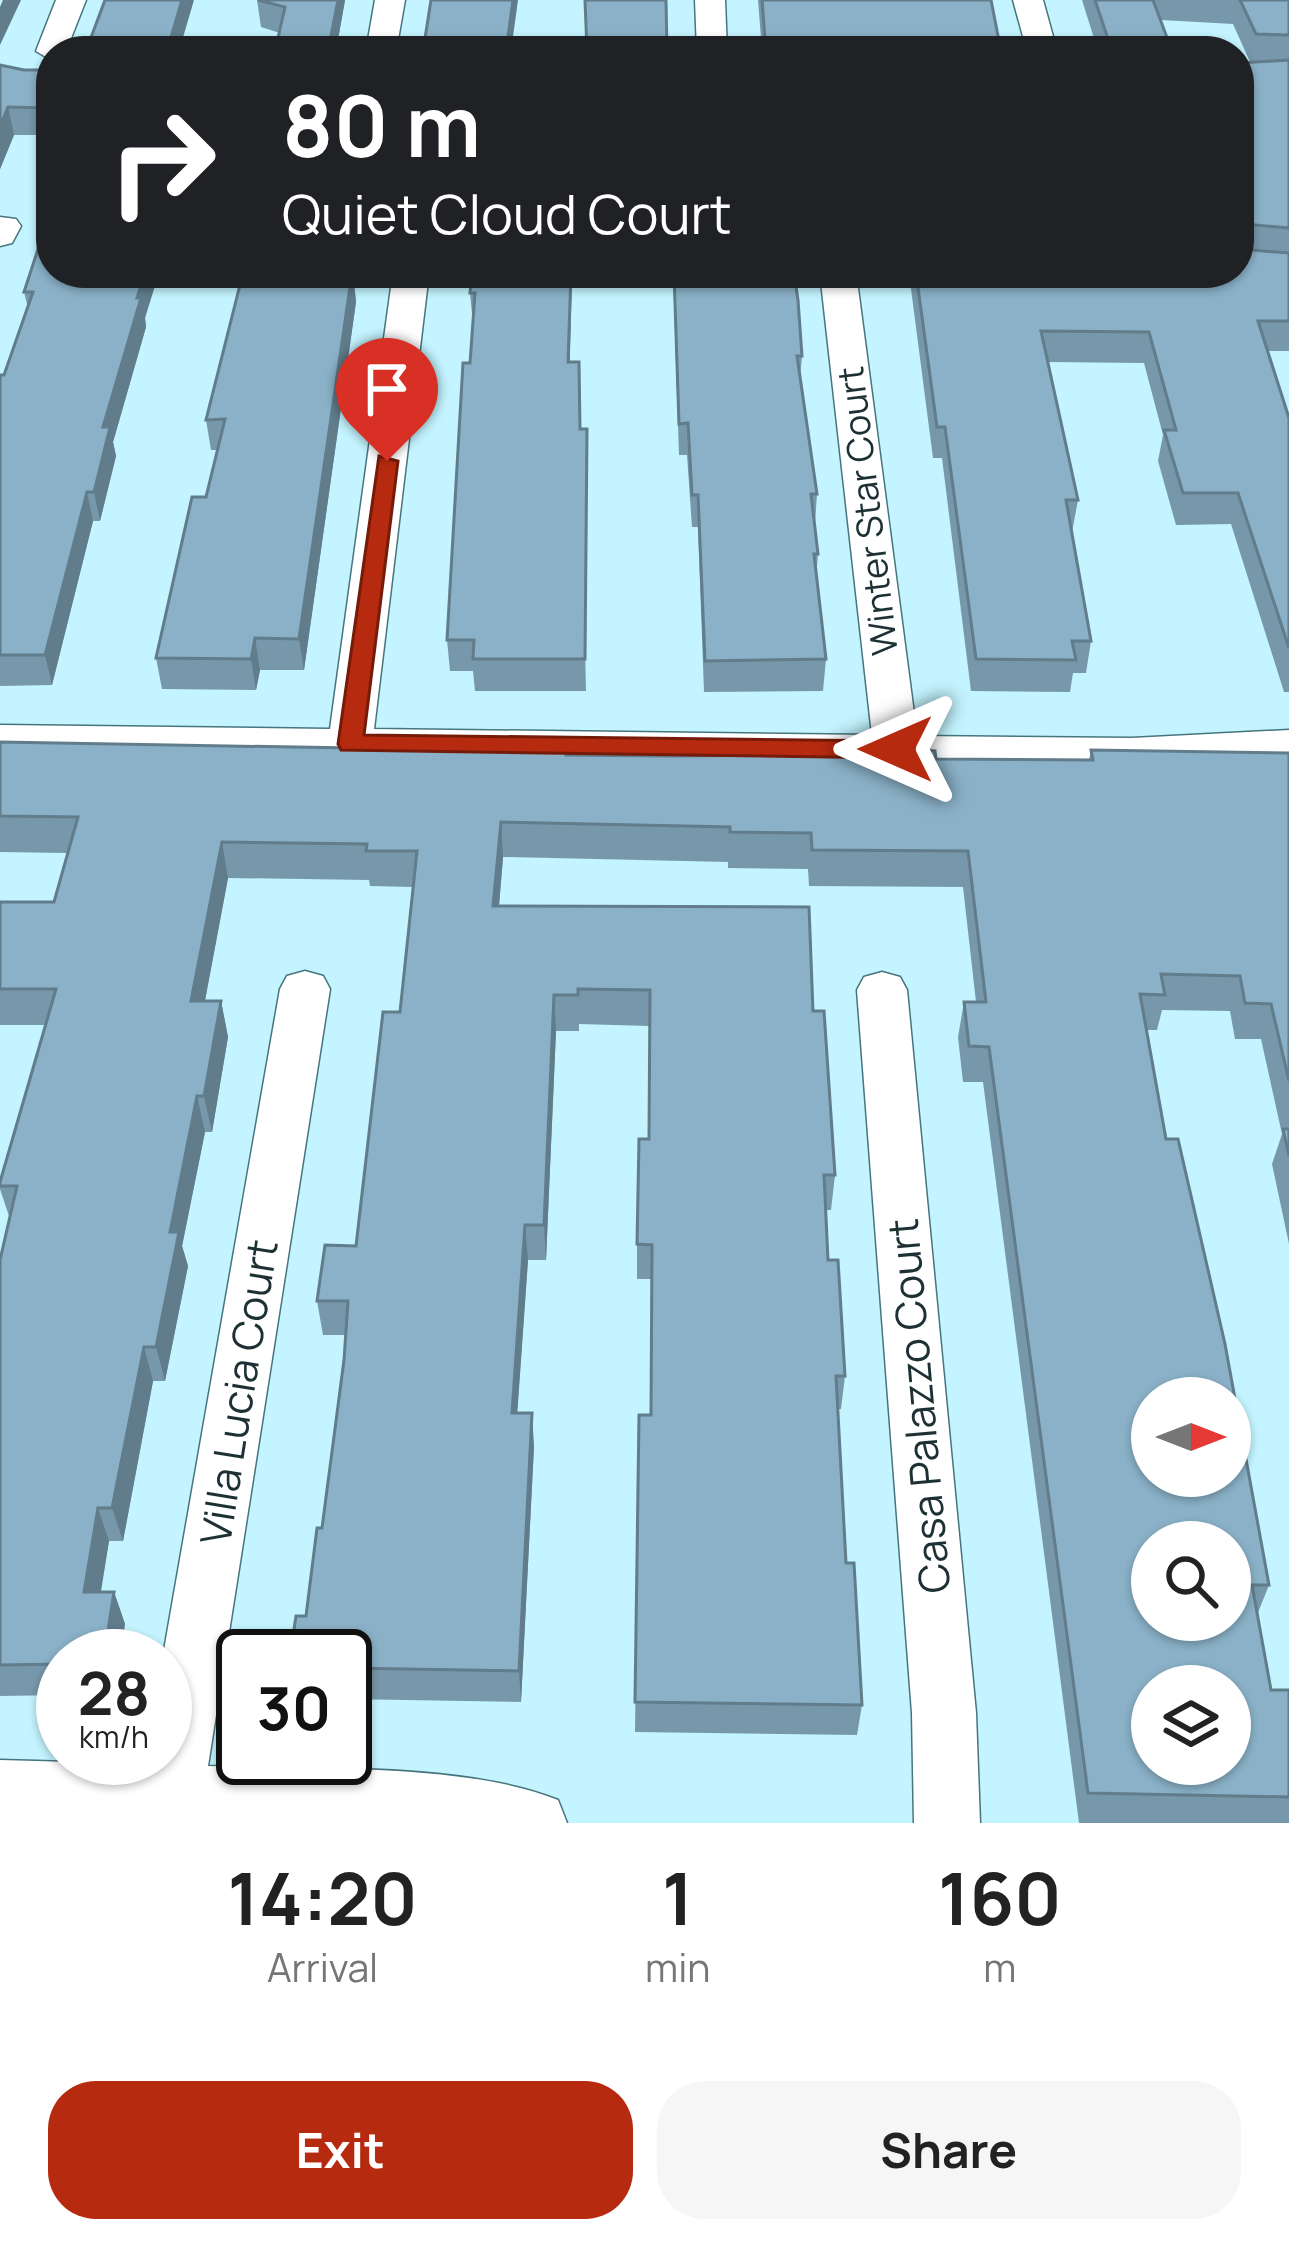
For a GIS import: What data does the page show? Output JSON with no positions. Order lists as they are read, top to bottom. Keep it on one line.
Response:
{"streets":{"street":["Winter Star Court","Villa Lucia Court","Casa Palazzo Court"]},"north":"right","page":{"turn":["80 m","Quiet Cloud Court"],"speed":"28 km/h","limit":"30","eta":["14:20","Arrival","1","min","160","m"],"buttons":["Exit","Share"]}}
